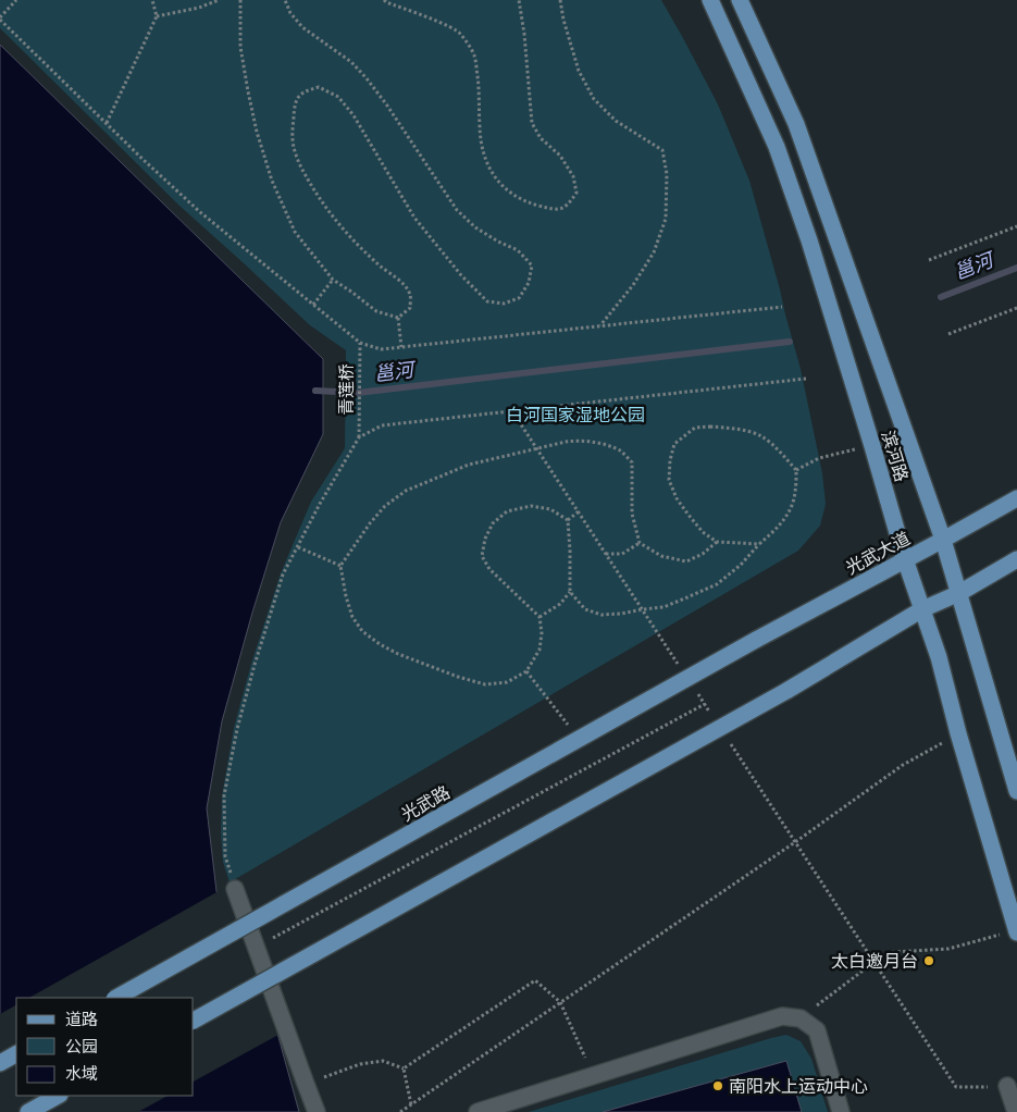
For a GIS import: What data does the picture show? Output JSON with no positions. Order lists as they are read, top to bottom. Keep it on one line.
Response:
{"streets":{"main road":["滨河路","光武大道","光武路"],"path":["青莲桥"]},"crossings":[["滨河路","光武大道"],["光武大道","光武路"]],"water":["邕河"],"parks":["白河国家湿地公园"],"places":["太白邀月台","南阳水上运动中心"],"legend":["道路","公园","水域"]}
